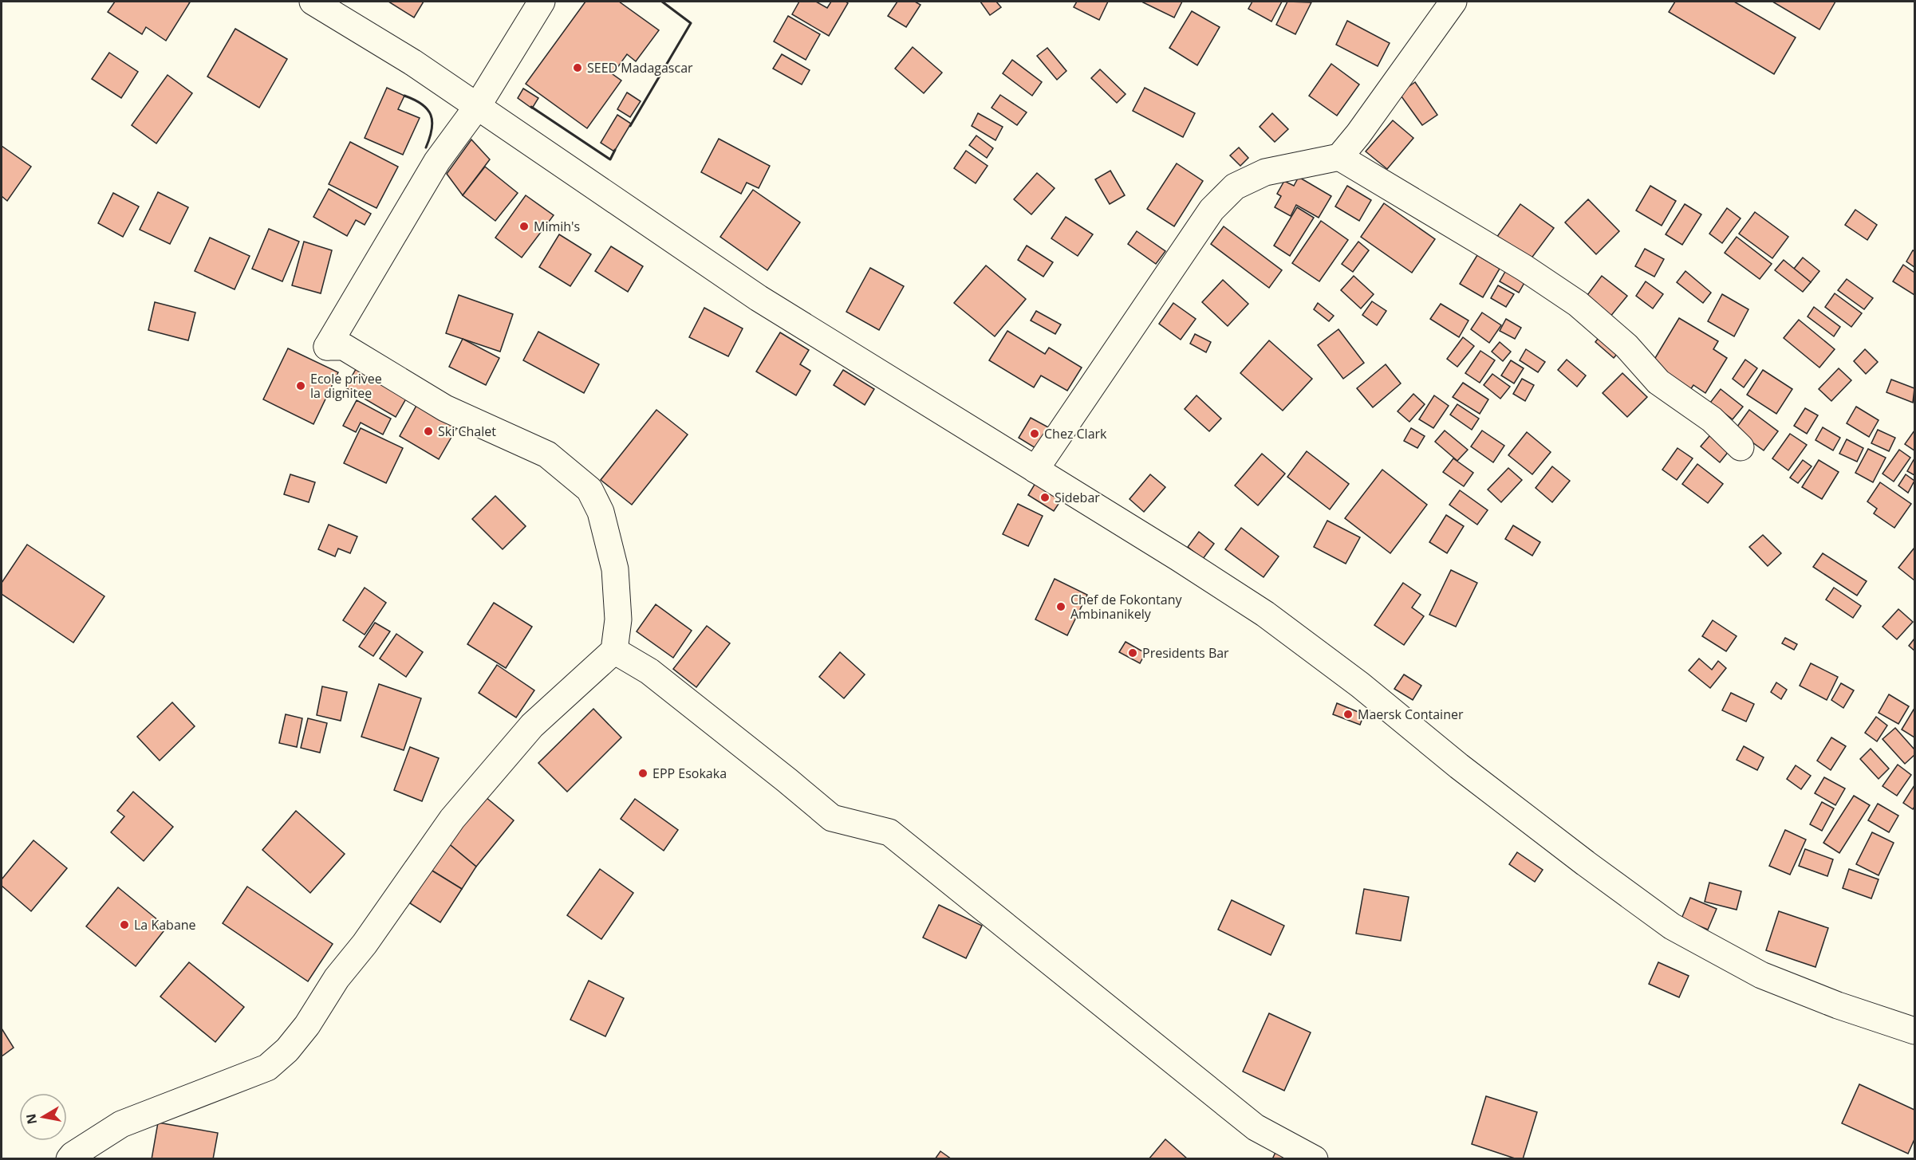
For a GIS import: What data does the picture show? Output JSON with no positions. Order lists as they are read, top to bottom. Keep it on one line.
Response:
{"places":["SEED Madagascar","Mimih's","Ecole privee la dignitee","Ski Chalet","Chez Clark","Sidebar","Chef de Fokontany Ambinanikely","Presidents Bar","Maersk Container","EPP Esokaka","La Kabane"],"north":"left"}
